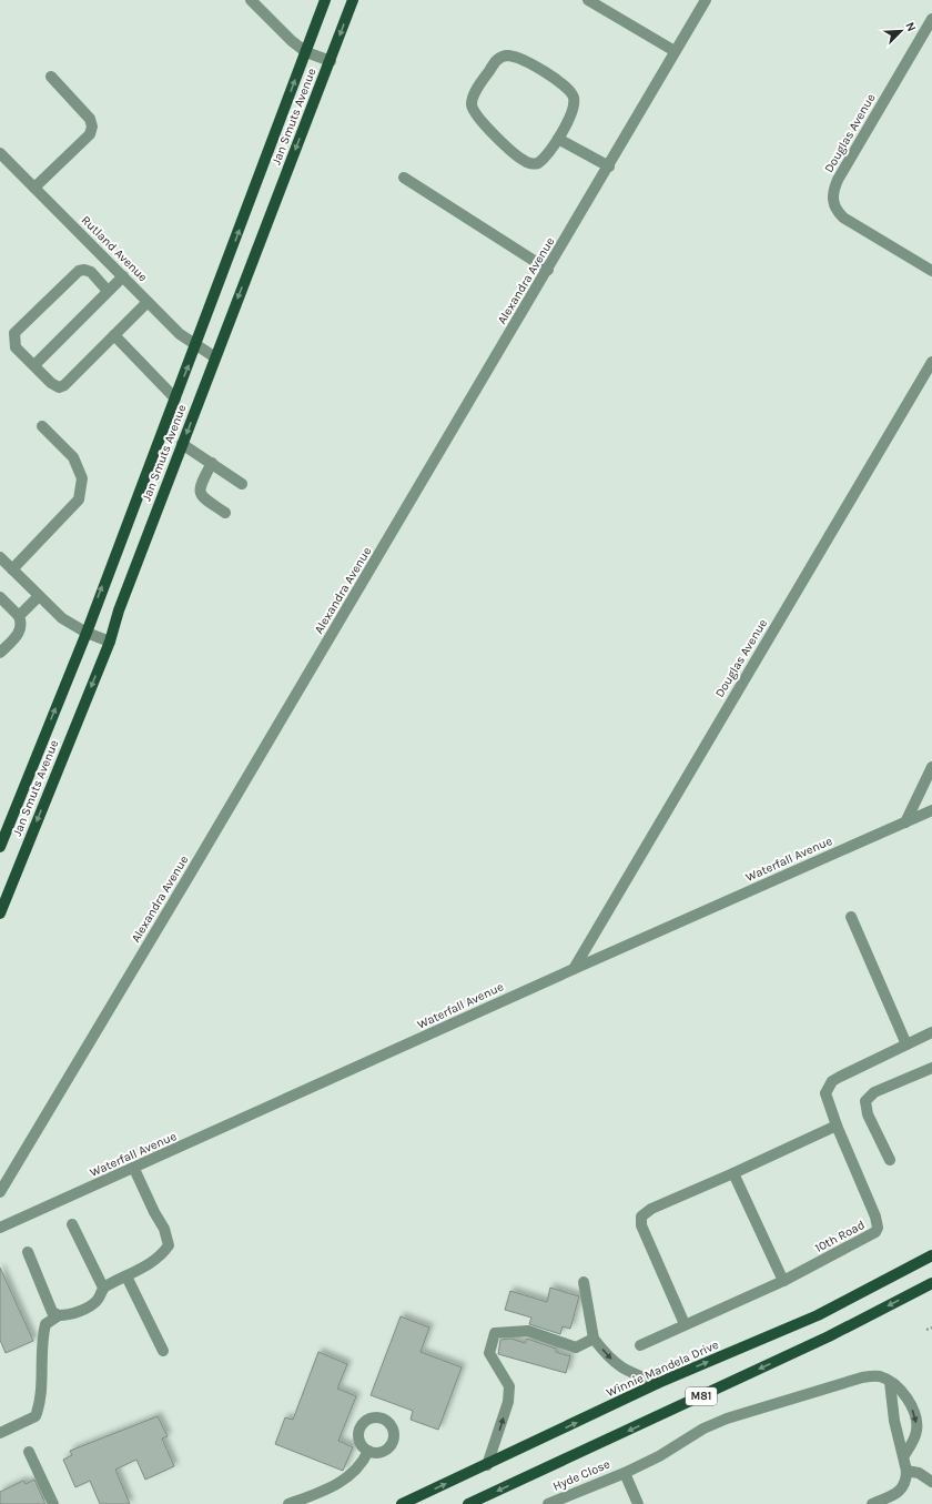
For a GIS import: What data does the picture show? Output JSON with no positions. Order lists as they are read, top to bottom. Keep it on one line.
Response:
{"streets":{"main road":["Jan Smuts Avenue","Winnie Mandela Drive","M81"],"street":["Douglas Avenue","Rutland Avenue","Alexandra Avenue","Waterfall Avenue","10th Road","Hyde Close"]},"crossings":[["Jan Smuts Avenue","Rutland Avenue"],["Douglas Avenue","Waterfall Avenue"]],"north":"top right"}
